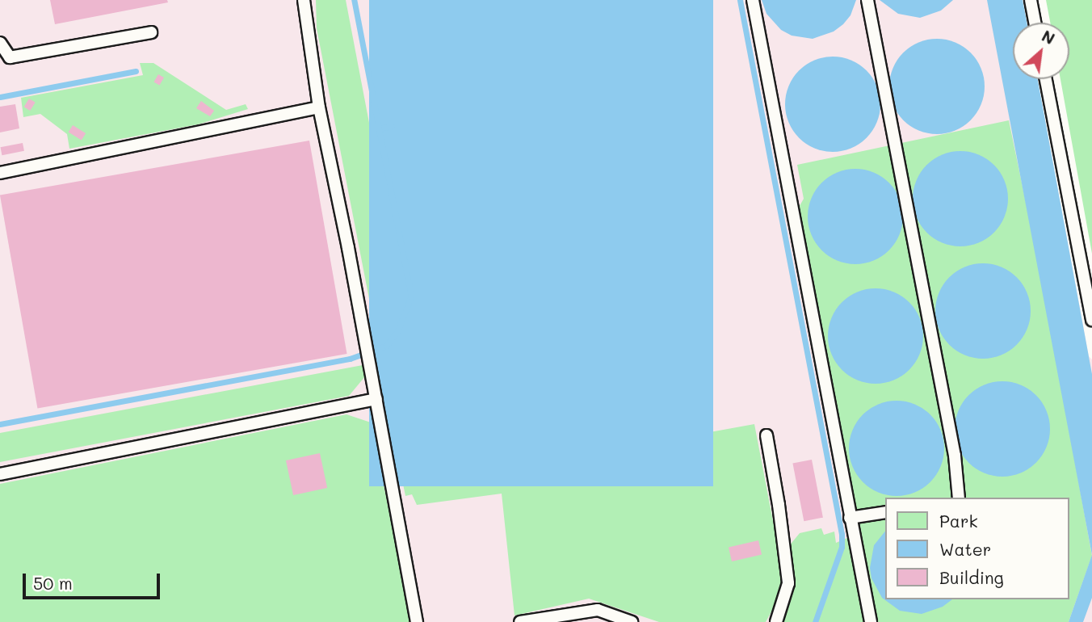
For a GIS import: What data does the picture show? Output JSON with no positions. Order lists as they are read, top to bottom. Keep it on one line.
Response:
{"legend":["Park","Water","Building"],"scale_bar":"50 m","north":"top right"}
